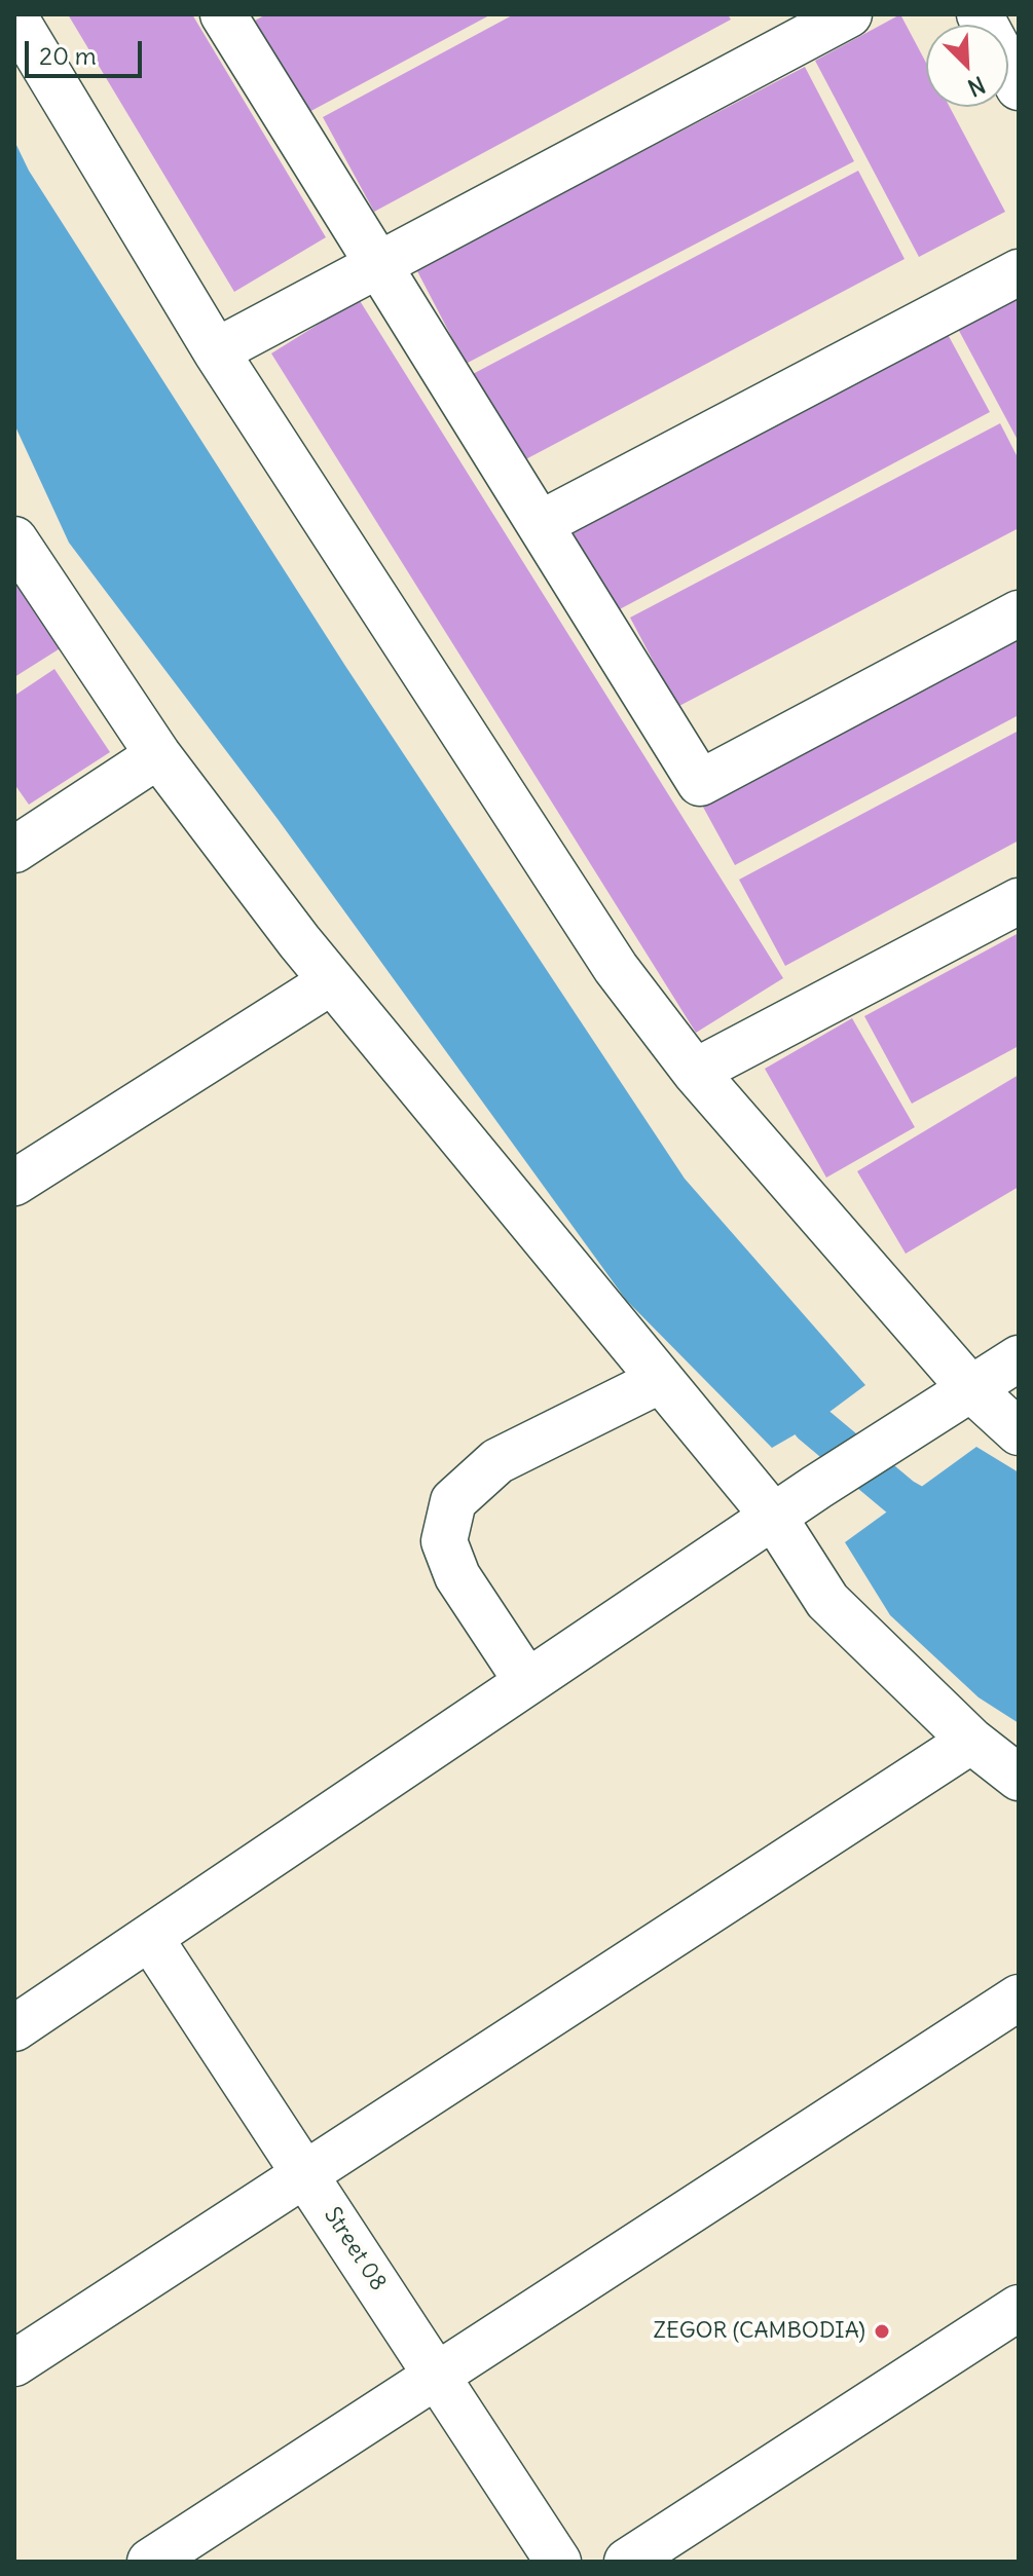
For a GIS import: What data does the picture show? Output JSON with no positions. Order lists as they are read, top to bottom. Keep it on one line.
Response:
{"streets":{"street":["Street 08"]},"places":["ZEGOR (CAMBODIA)"],"scale_bar":"20 m","north":"bottom right"}
